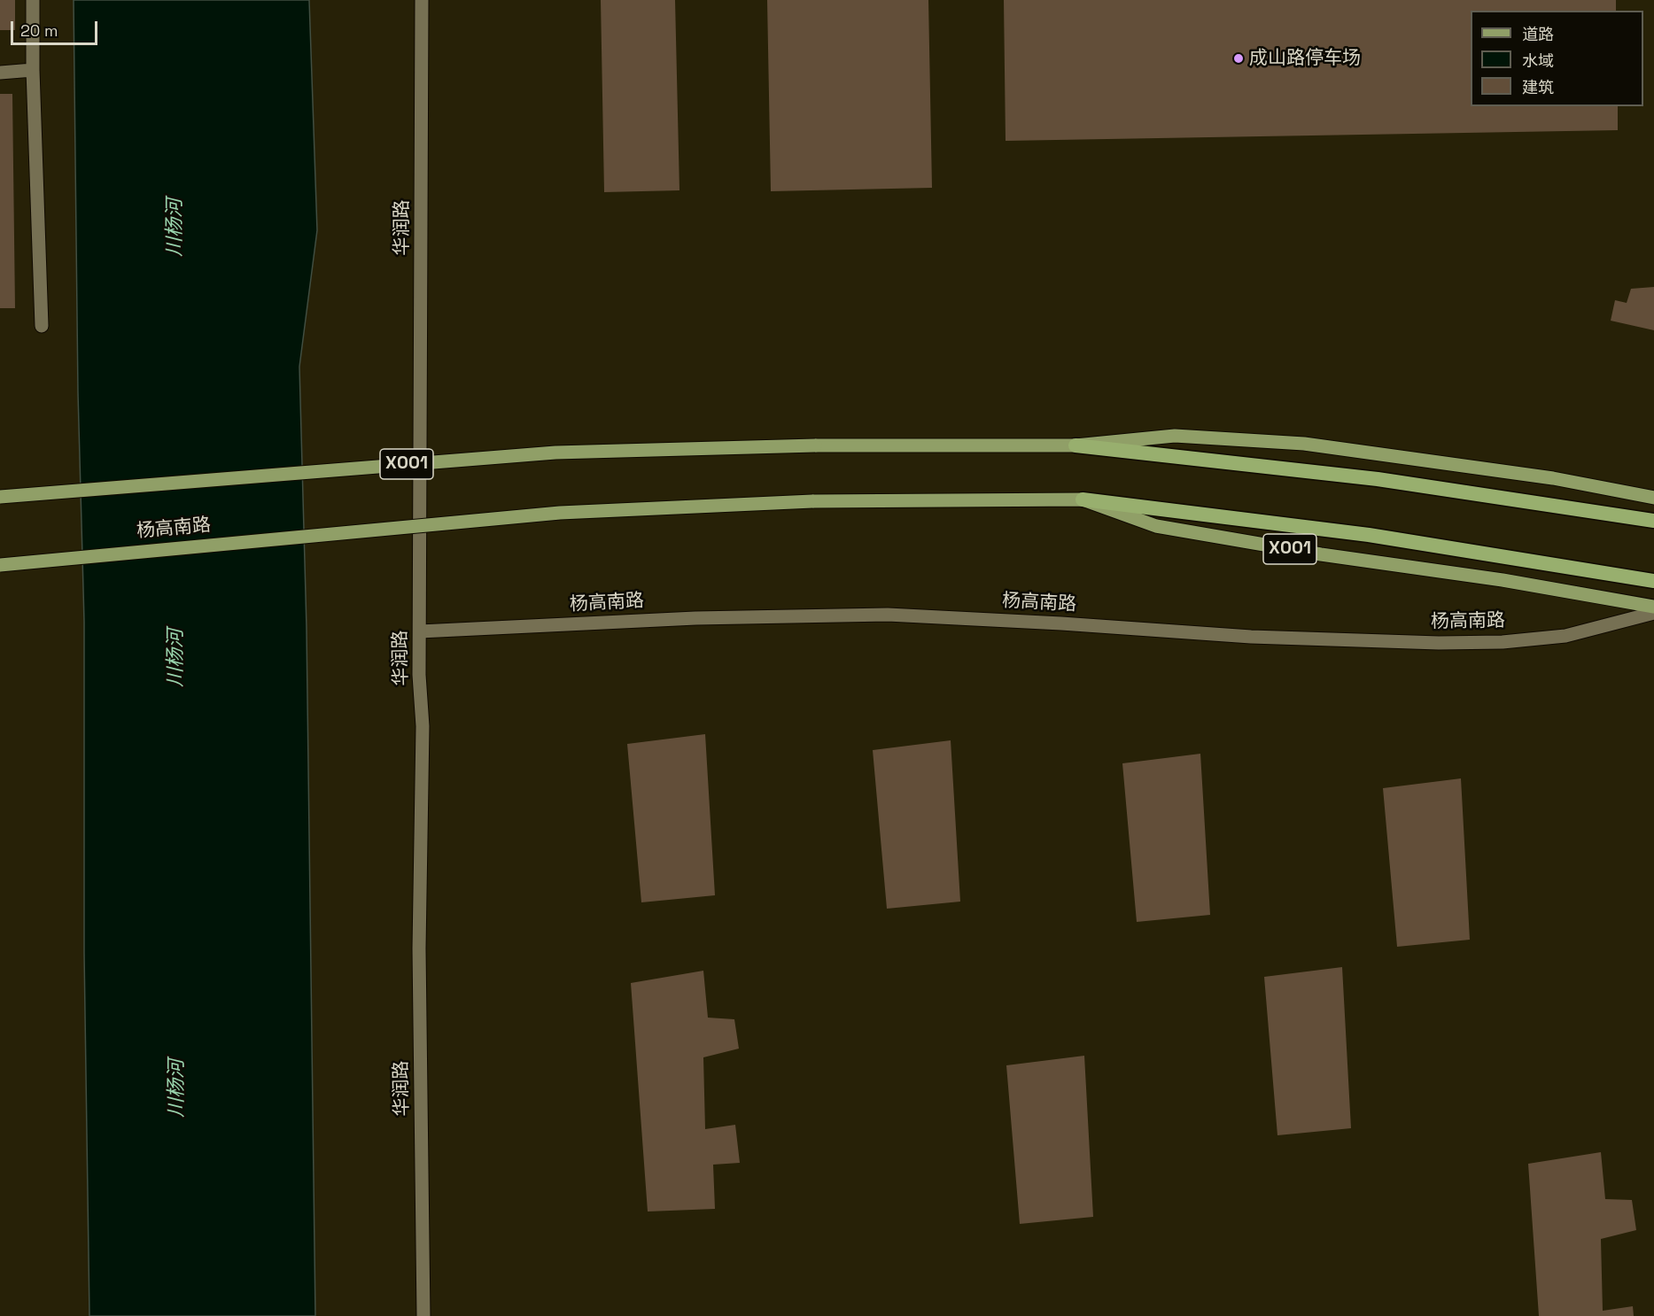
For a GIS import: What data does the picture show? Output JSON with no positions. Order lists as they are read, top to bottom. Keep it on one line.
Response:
{"streets":{"highway":["X001","杨高南路"],"street":["华润路"]},"crossings":[["华润路","杨高南路"]],"water":["川杨河"],"places":["成山路停车场"],"legend":["道路","水域","建筑"],"scale_bar":"20 m"}
